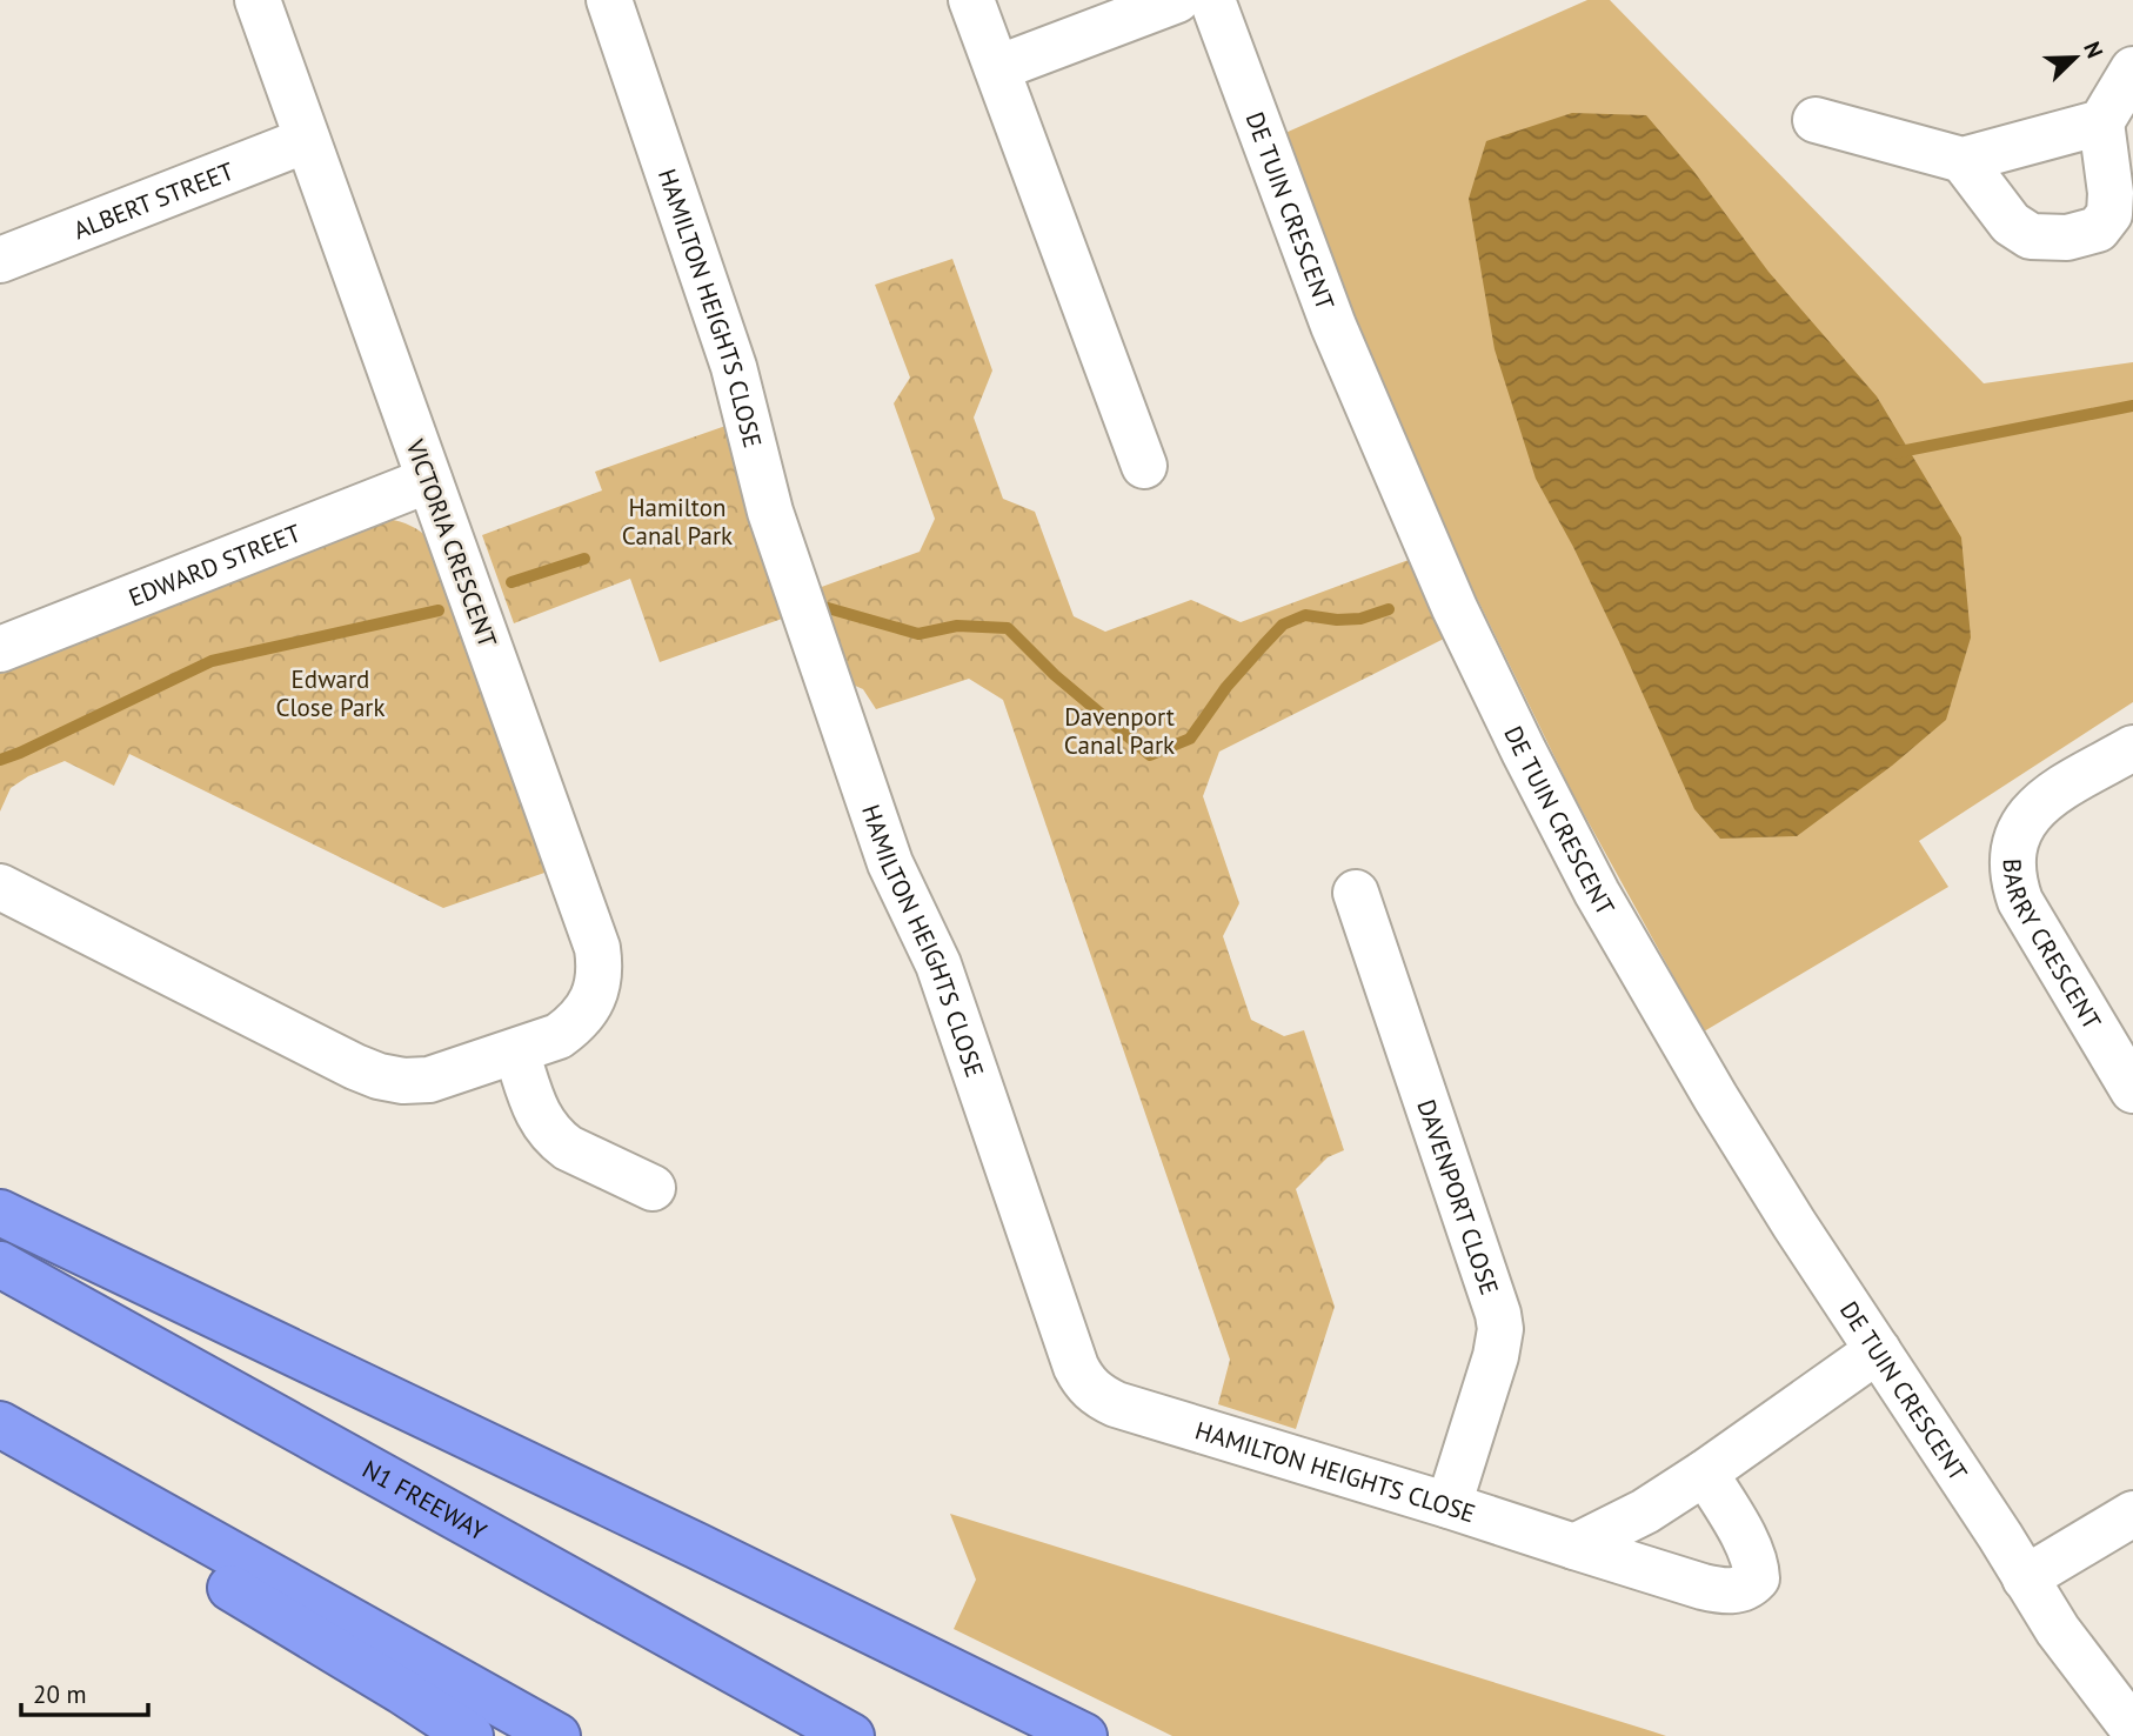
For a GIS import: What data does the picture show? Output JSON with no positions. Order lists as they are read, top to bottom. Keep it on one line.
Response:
{"streets":{"highway":["N1 FREEWAY"],"street":["ALBERT STREET","DE TUIN CRESCENT","HAMILTON HEIGHTS CLOSE","VICTORIA CRESCENT","EDWARD STREET","BARRY CRESCENT","DAVENPORT CLOSE"]},"crossings":[["ALBERT STREET","VICTORIA CRESCENT"],["HAMILTON HEIGHTS CLOSE","DAVENPORT CLOSE"],["VICTORIA CRESCENT","EDWARD STREET"]],"parks":["Hamilton Canal Park","Edward Close Park","Davenport Canal Park"],"scale_bar":"20 m","north":"top right"}
